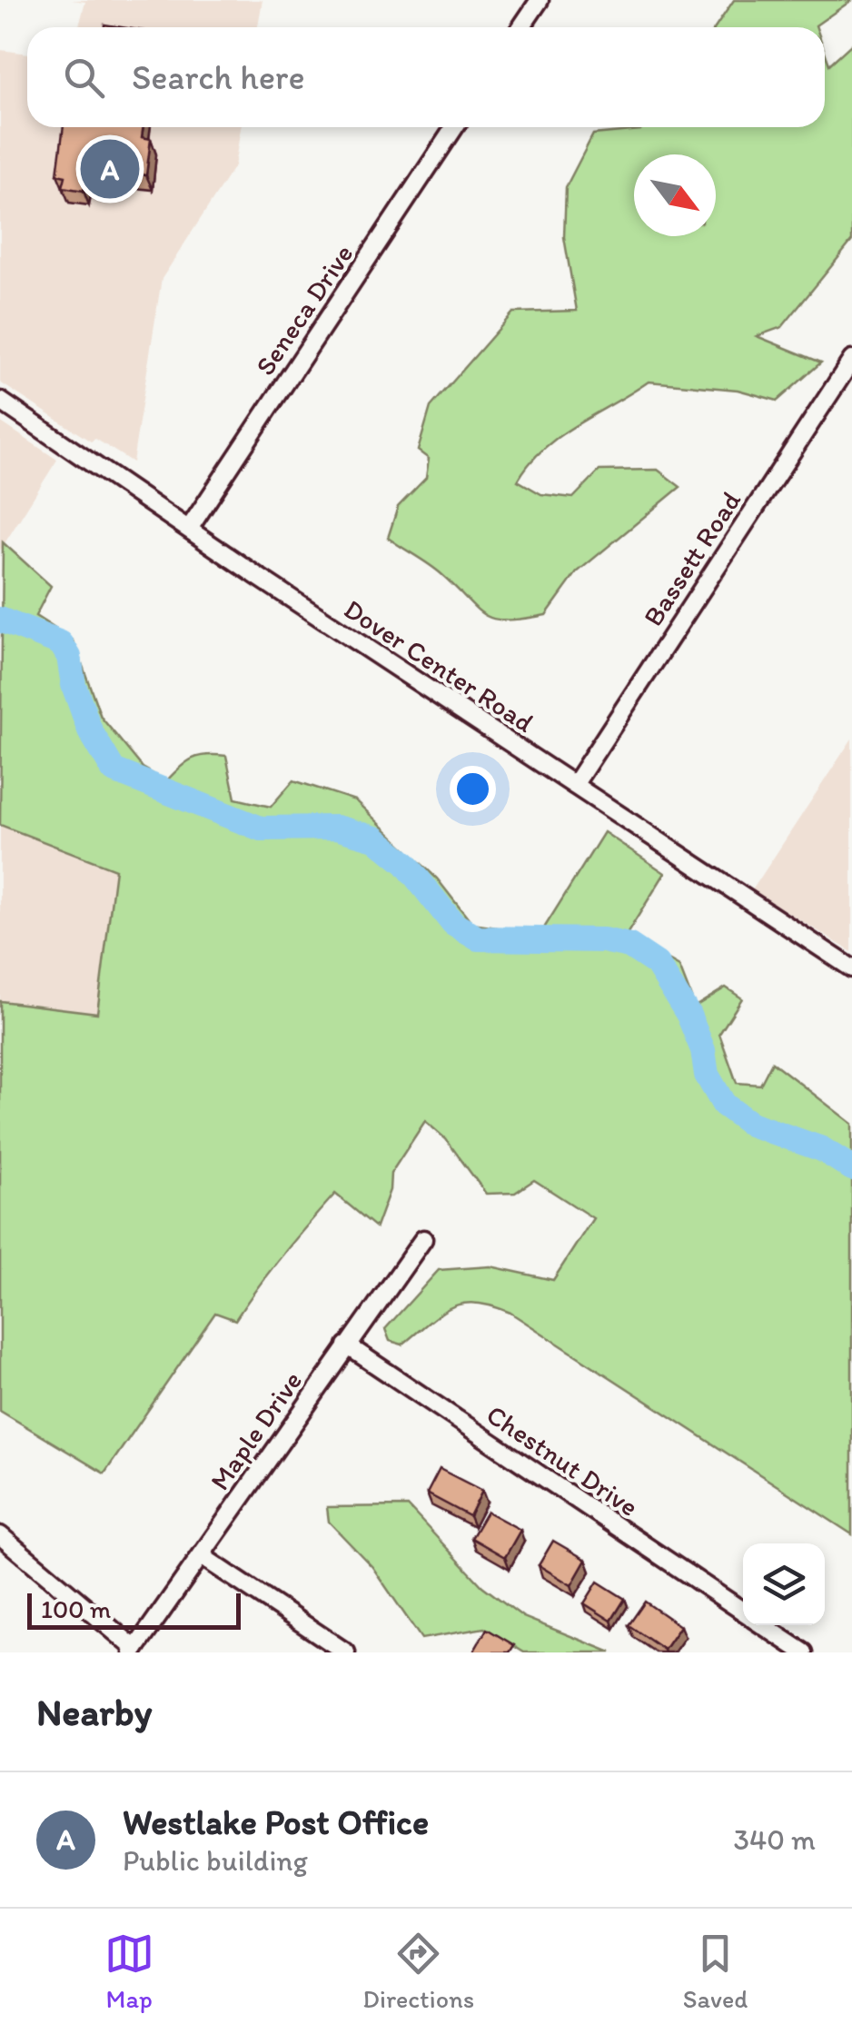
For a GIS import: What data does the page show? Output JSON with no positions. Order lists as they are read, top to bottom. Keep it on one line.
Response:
{"streets":{"street":["Seneca Drive","Bassett Road","Dover Center Road","Maple Drive","Chestnut Drive"]},"crossings":[["Seneca Drive","Dover Center Road"],["Bassett Road","Dover Center Road"],["Maple Drive","Chestnut Drive"]],"scale_bar":"100 m","north":"bottom right","page":{"search":"Search here","pins":"A","scale":"100 m","heading":"Nearby","list":[{"mark":"A","name":"Westlake Post Office","note":"Public building","value":"340 m"}],"nav":["Map","Directions","Saved"]}}
